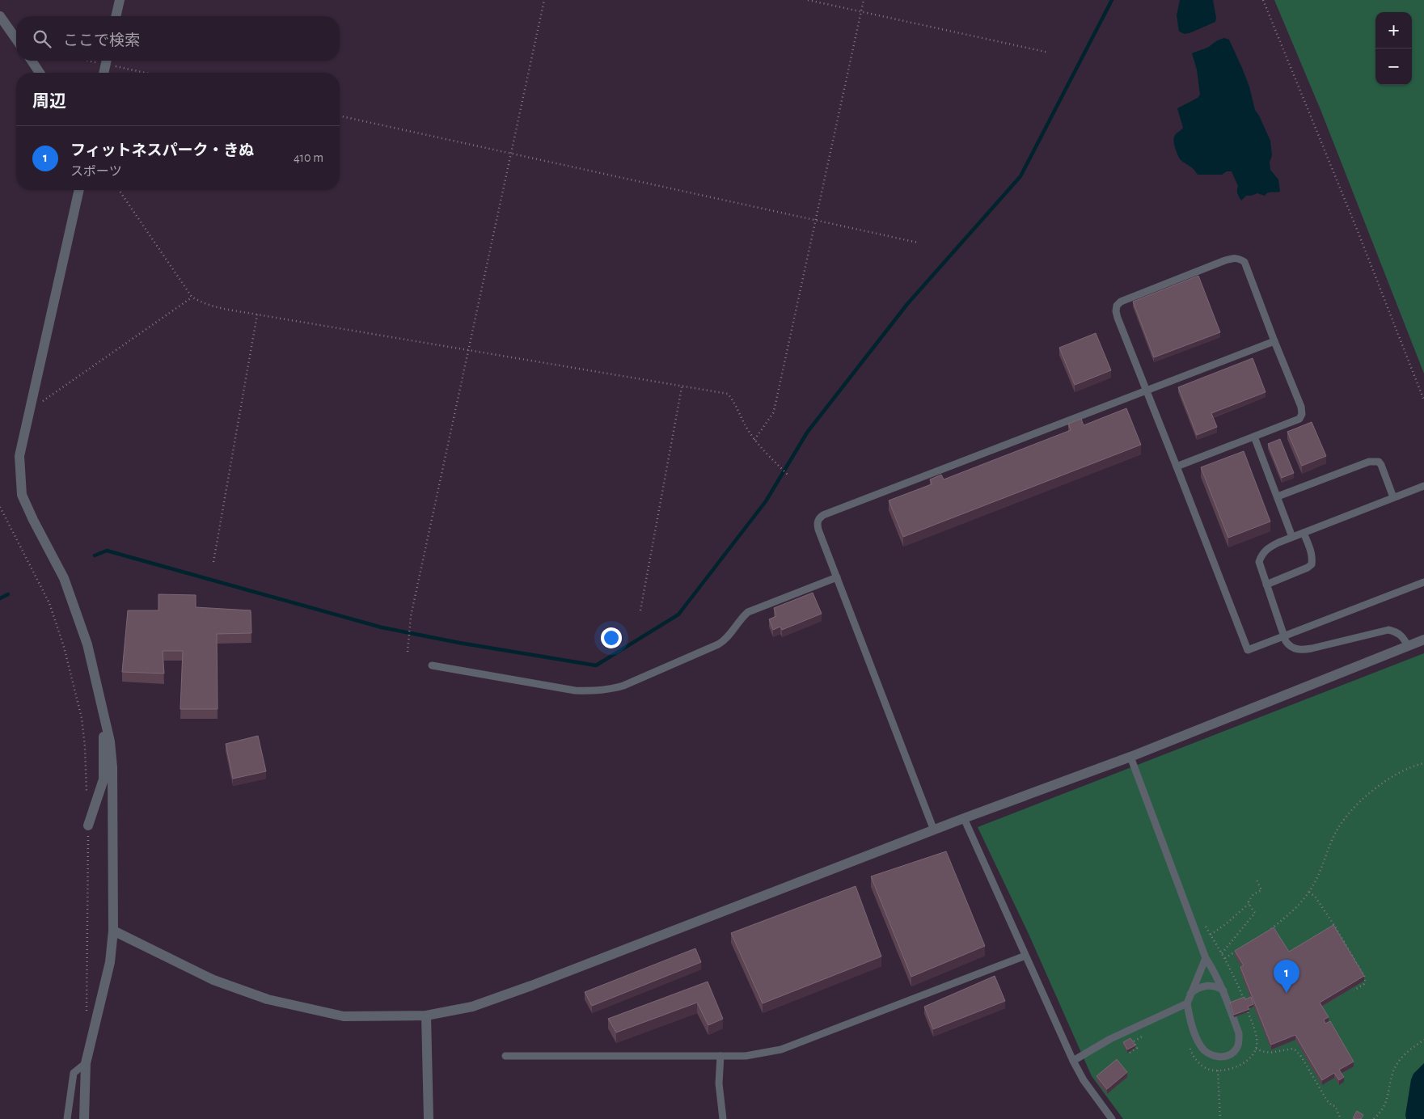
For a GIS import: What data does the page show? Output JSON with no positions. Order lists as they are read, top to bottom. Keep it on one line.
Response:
{"page":{"map_buttons":["+","−"],"search":"ここで検索","heading":"周辺","list":[{"mark":"1","name":"フィットネスパーク・きぬ","note":"スポーツ","value":"410 m"}],"pins":"1"}}
